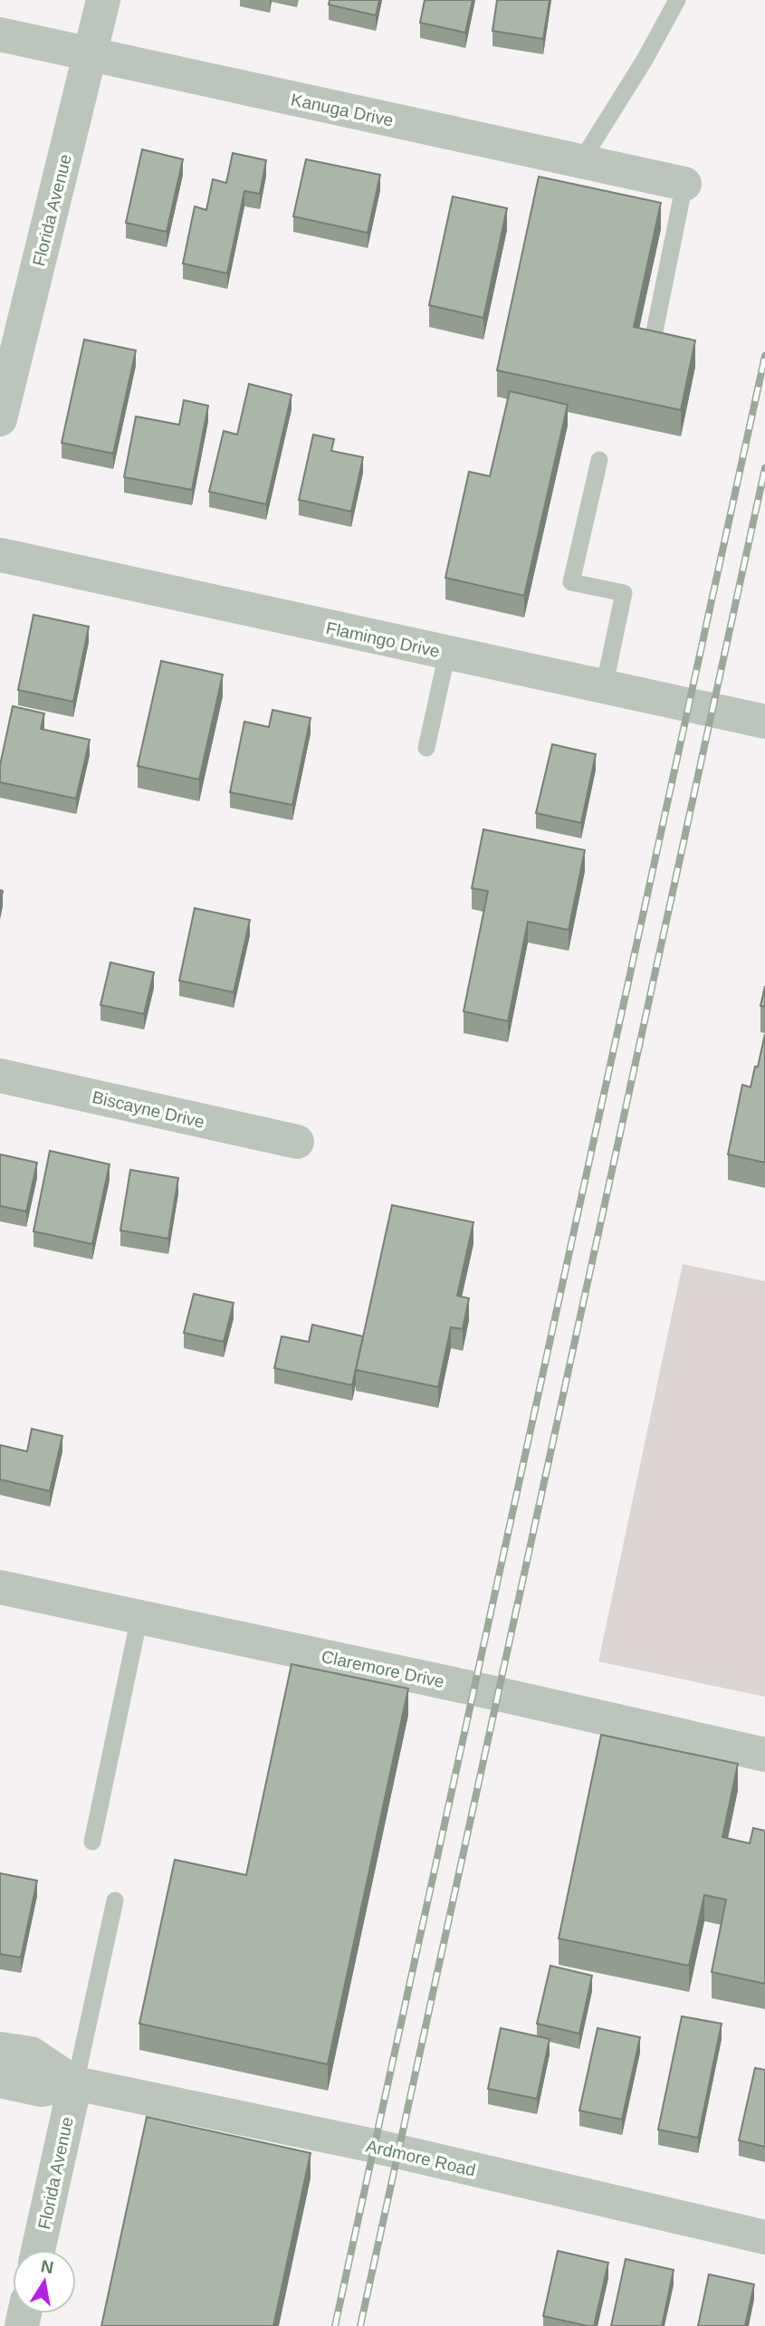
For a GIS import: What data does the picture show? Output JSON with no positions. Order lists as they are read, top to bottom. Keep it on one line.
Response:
{"streets":{"street":["Kanuga Drive","Florida Avenue","Flamingo Drive","Biscayne Drive","Claremore Drive","Ardmore Road"]},"crossings":[["Kanuga Drive","Florida Avenue"],["Florida Avenue","Ardmore Road"]],"north":"top"}
